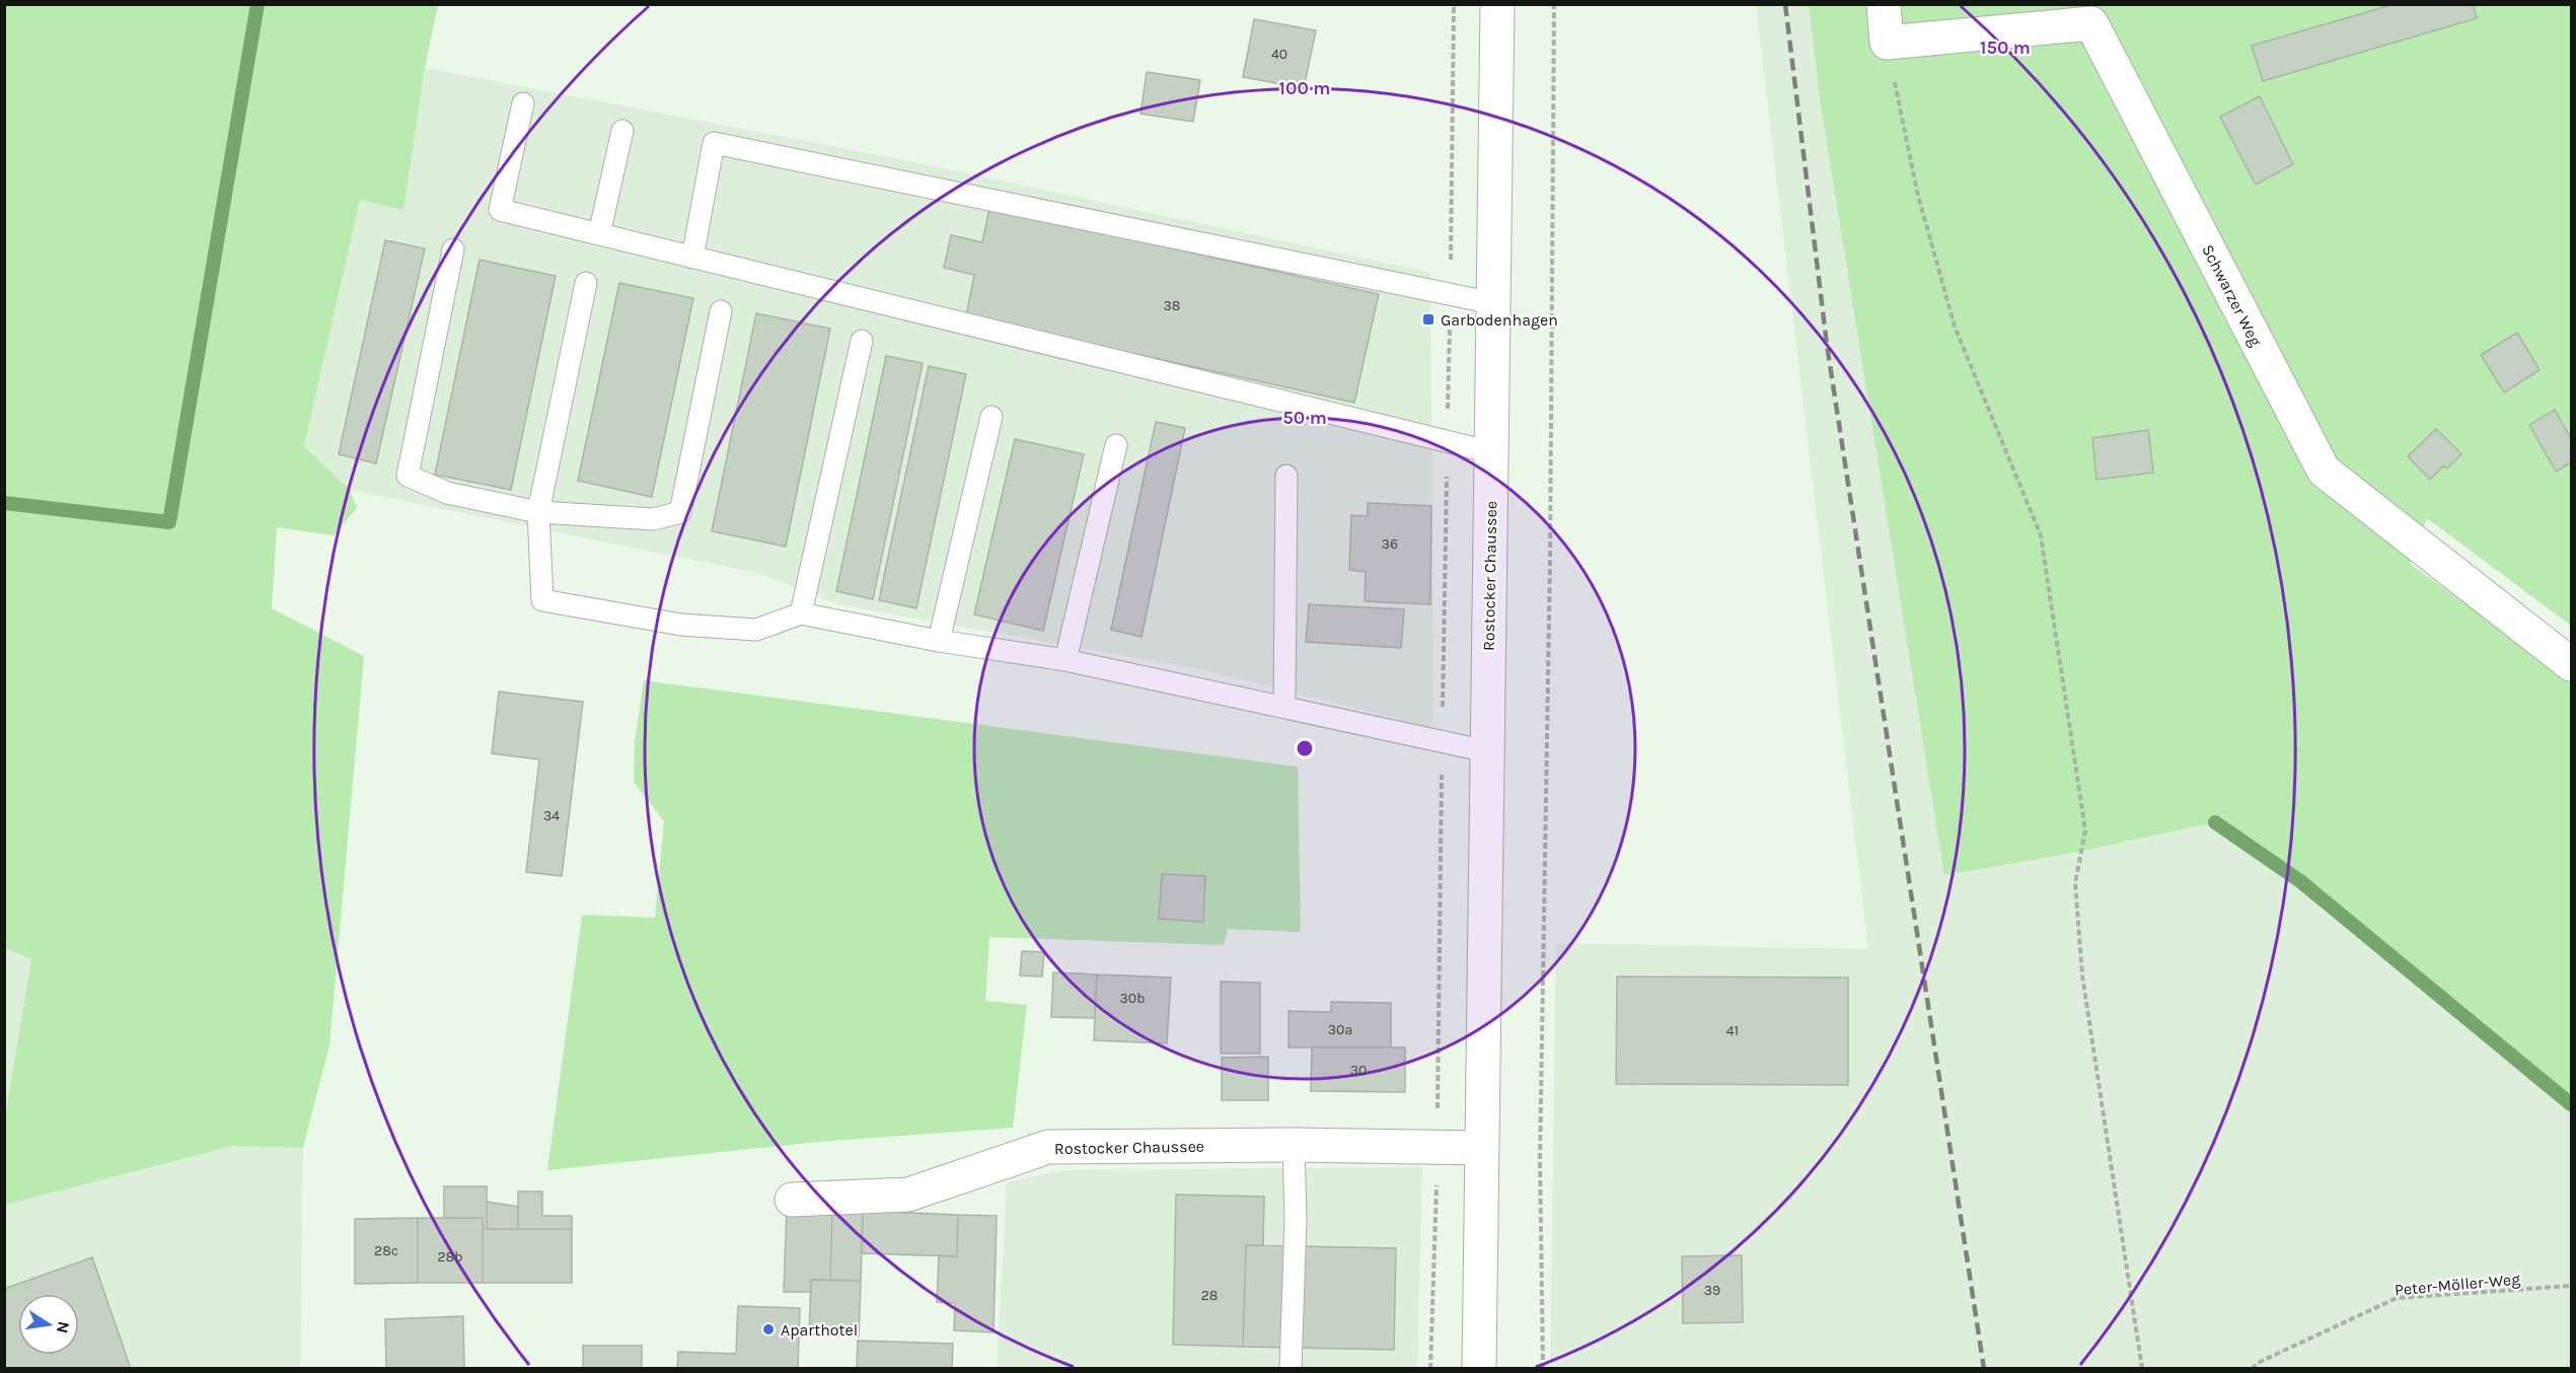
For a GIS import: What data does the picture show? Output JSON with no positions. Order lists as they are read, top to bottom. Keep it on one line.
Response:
{"streets":{"street":["Schwarzer Weg","Rostocker Chaussee"],"path":["Peter-Möller-Weg"]},"places":{"transit":["Garbodenhagen"],"other":["Aparthotel"]},"house_numbers":["40","38","36","34","30b","30a","41","30","28c","28b","39","28"],"north":"right","rings":["150 m","100 m","50 m"]}
